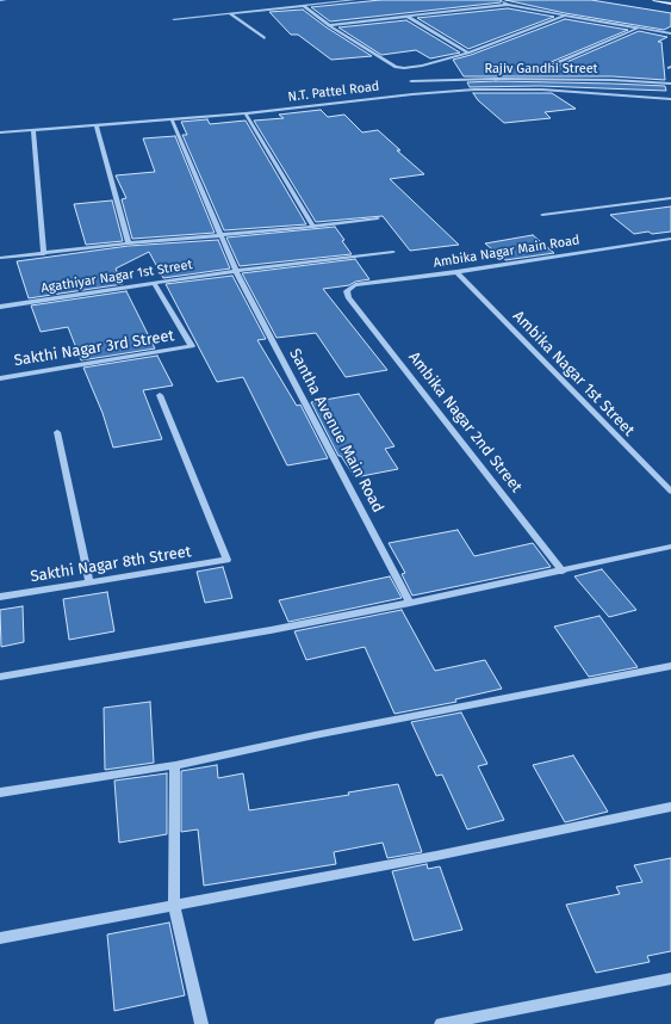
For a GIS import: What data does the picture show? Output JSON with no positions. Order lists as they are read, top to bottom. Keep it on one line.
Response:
{"streets":{"street":["Rajiv Gandhi Street","N.T. Pattel Road","Ambika Nagar Main Road","Agathiyar Nagar 1st Street","Sakthi Nagar 3rd Street","Ambika Nagar 1st Street","Ambika Nagar 2nd Street","Santha Avenue Main Road","Sakthi Nagar 8th Street"]},"crossings":[["N.T. Pattel Road","Santha Avenue Main Road"],["Ambika Nagar Main Road","Ambika Nagar 1st Street"],["Ambika Nagar Main Road","Ambika Nagar 2nd Street"],["Agathiyar Nagar 1st Street","Sakthi Nagar 3rd Street"],["Agathiyar Nagar 1st Street","Santha Avenue Main Road"]]}
